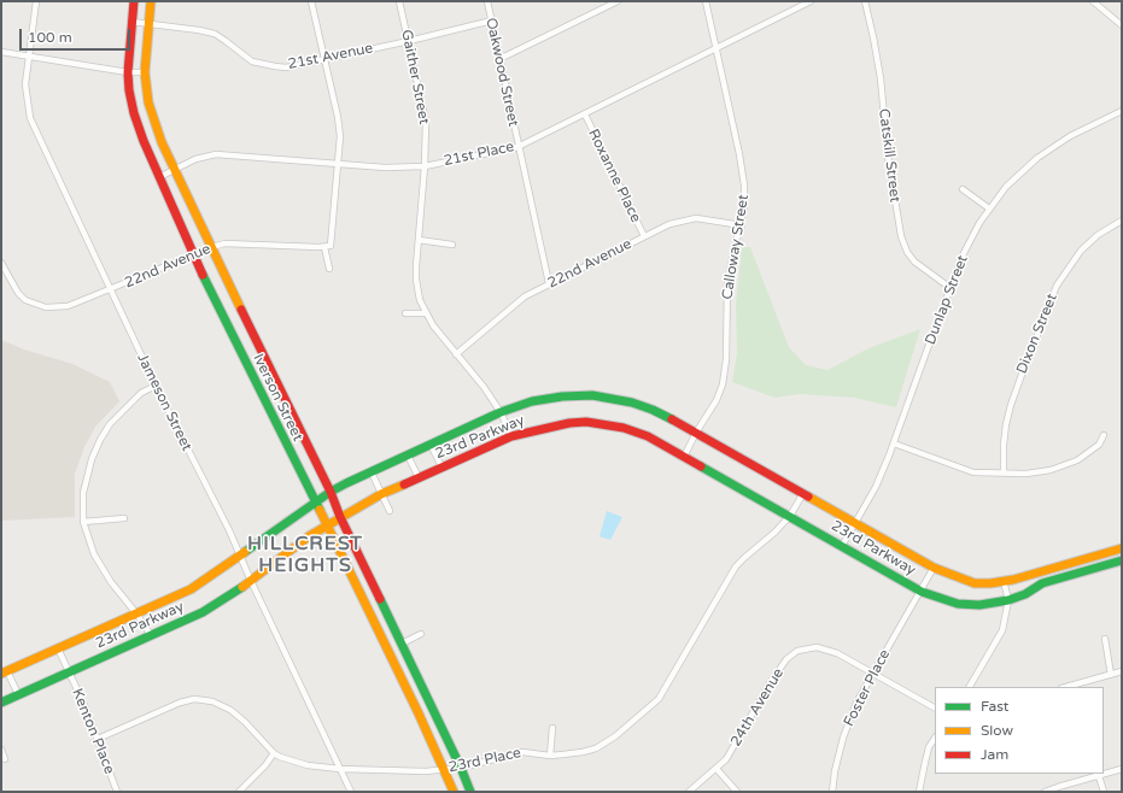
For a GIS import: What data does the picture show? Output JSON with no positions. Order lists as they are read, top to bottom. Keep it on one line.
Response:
{"streets":{"street":["21st Avenue","Oakwood Street","Gaither Street","21st Place","Catskill Street","Roxanne Place","Calloway Street","22nd Avenue","Dunlap Street","Dixon Street","Iverson Street","Jameson Street","23rd Parkway","Foster Place","24th Avenue","Kenton Place","23rd Place"]},"crossings":[["21st Avenue","Oakwood Street"],["21st Avenue","Gaither Street"],["21st Avenue","Iverson Street"],["Oakwood Street","21st Place"],["Oakwood Street","22nd Avenue"],["Gaither Street","21st Place"],["Gaither Street","22nd Avenue"],["Gaither Street","23rd Parkway"],["21st Place","Roxanne Place"],["21st Place","Calloway Street"],["21st Place","Iverson Street"],["Catskill Street","Dunlap Street"],["Roxanne Place","22nd Avenue"],["Calloway Street","22nd Avenue"],["Calloway Street","23rd Parkway"],["22nd Avenue","Iverson Street"],["22nd Avenue","Jameson Street"],["Dunlap Street","23rd Parkway"],["Iverson Street","23rd Parkway"],["Iverson Street","23rd Place"],["Jameson Street","23rd Parkway"],["Jameson Street","23rd Place"],["23rd Parkway","Foster Place"],["23rd Parkway","Kenton Place"],["23rd Parkway","23rd Place"],["Foster Place","24th Avenue"],["Kenton Place","23rd Place"]],"districts":["HILLCREST HEIGHTS"],"legend":["Fast","Slow","Jam"],"scale_bar":"100 m"}
